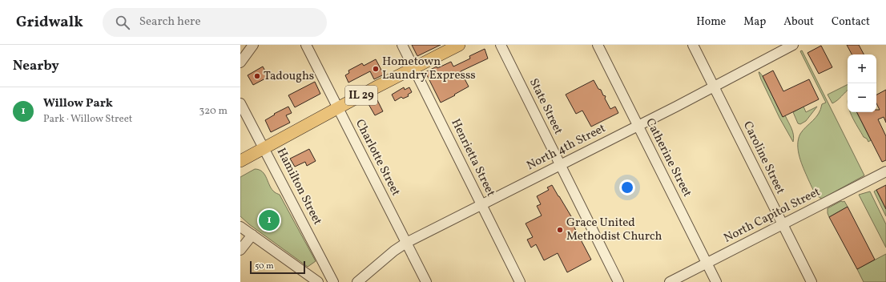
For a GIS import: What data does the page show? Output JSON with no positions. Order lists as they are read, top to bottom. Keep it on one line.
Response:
{"streets":{"main road":["IL 29"],"street":["State Street","North 4th Street","Charlotte Street","Henrietta Street","Catherine Street","Caroline Street","Hamilton Street","North Capitol Street"]},"crossings":[["IL 29","Charlotte Street"],["IL 29","Henrietta Street"],["IL 29","Hamilton Street"],["State Street","North 4th Street"],["North 4th Street","Charlotte Street"],["North 4th Street","Henrietta Street"],["North 4th Street","Catherine Street"],["North 4th Street","Caroline Street"],["Catherine Street","North Capitol Street"],["Caroline Street","North Capitol Street"]],"places":["Hometown Laundry Expresss","Tadoughs","Grace United Methodist Church"],"scale_bar":"50 m","page":{"header":"Gridwalk","search":"Search here","nav":["Home","Map","About","Contact"],"heading":"Nearby","map_buttons":["+","−"],"list":[{"mark":"1","name":"Willow Park","note":"Park · Willow Street","value":"320 m"}],"pins":"1","scale":"50 m"}}
